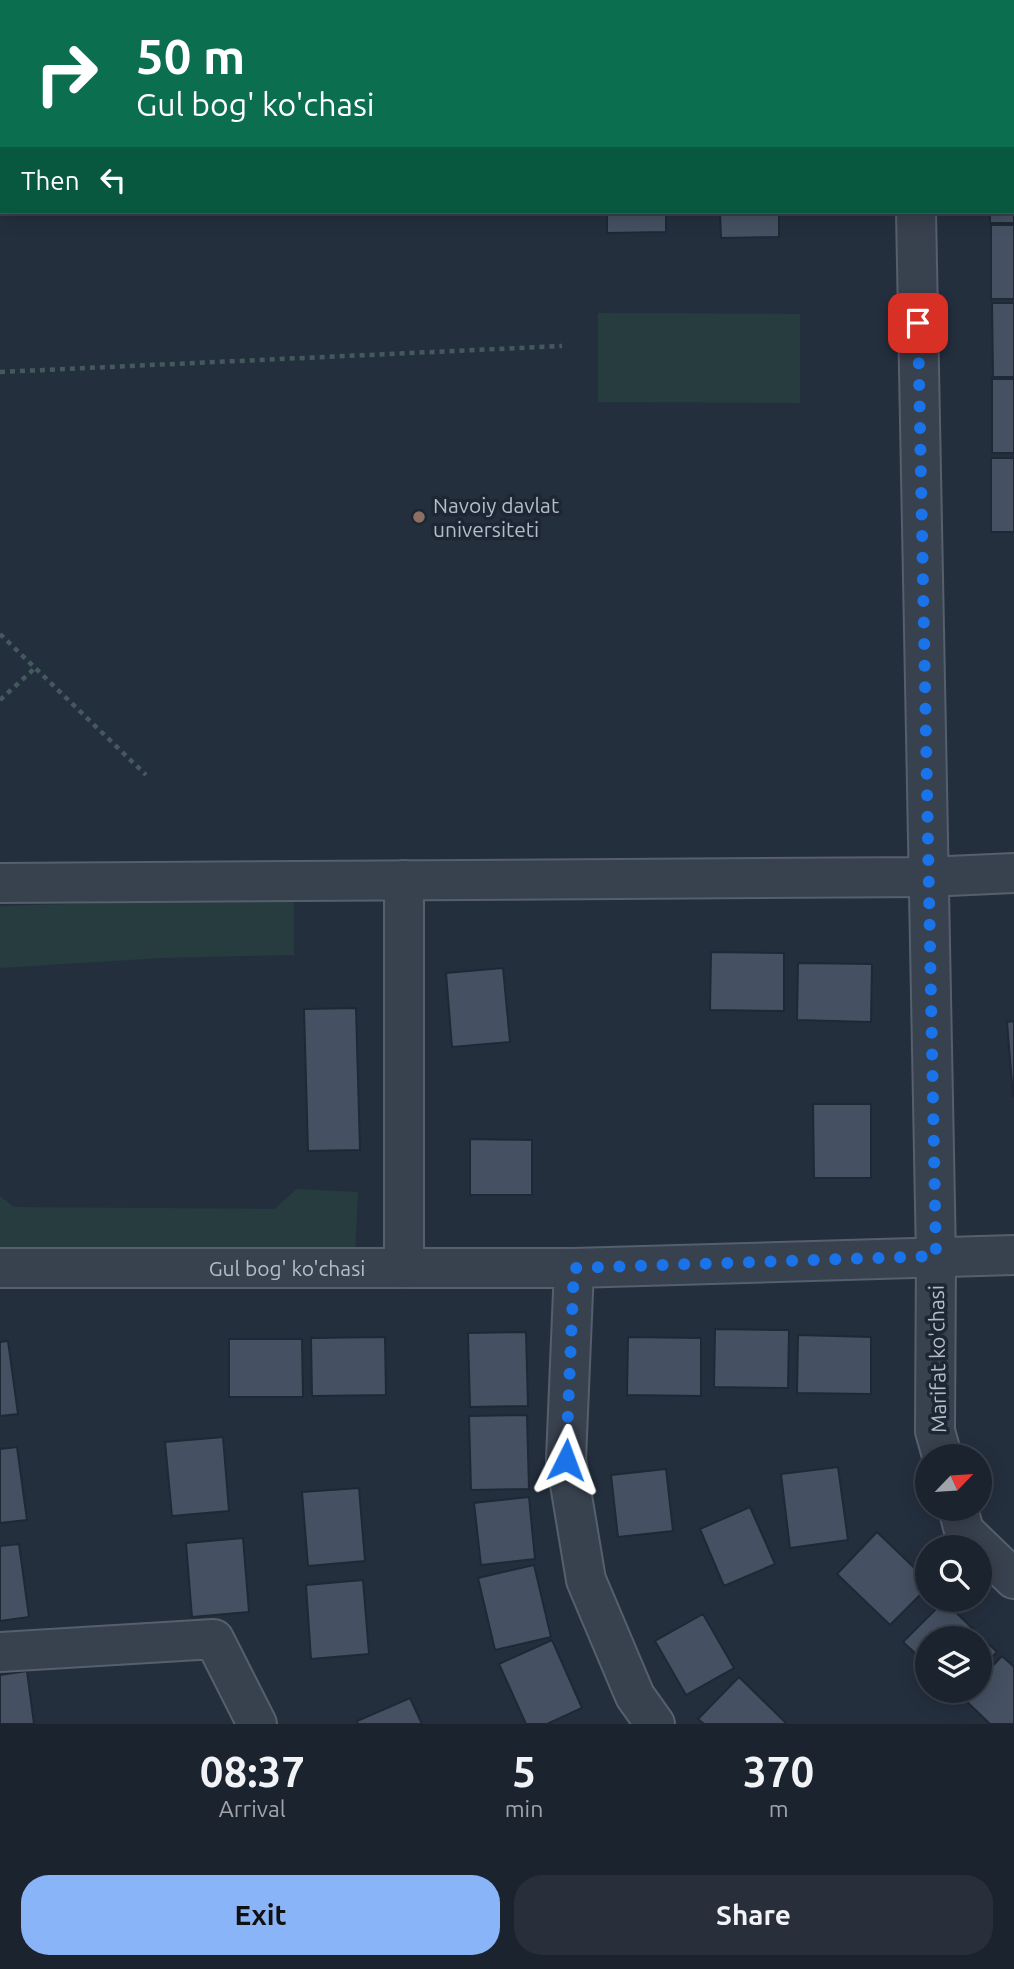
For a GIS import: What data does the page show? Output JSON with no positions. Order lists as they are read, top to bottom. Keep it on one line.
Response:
{"streets":{"street":["Gul bog' ko'chasi","Marifat ko'chasi"]},"crossings":[["Gul bog' ko'chasi","Marifat ko'chasi"]],"places":["Navoiy davlat universiteti"],"north":"top right","page":{"turn":["50 m","Gul bog' ko'chasi"],"then":"Then","eta":["08:37","Arrival","5","min","370","m"],"buttons":["Exit","Share"]}}
